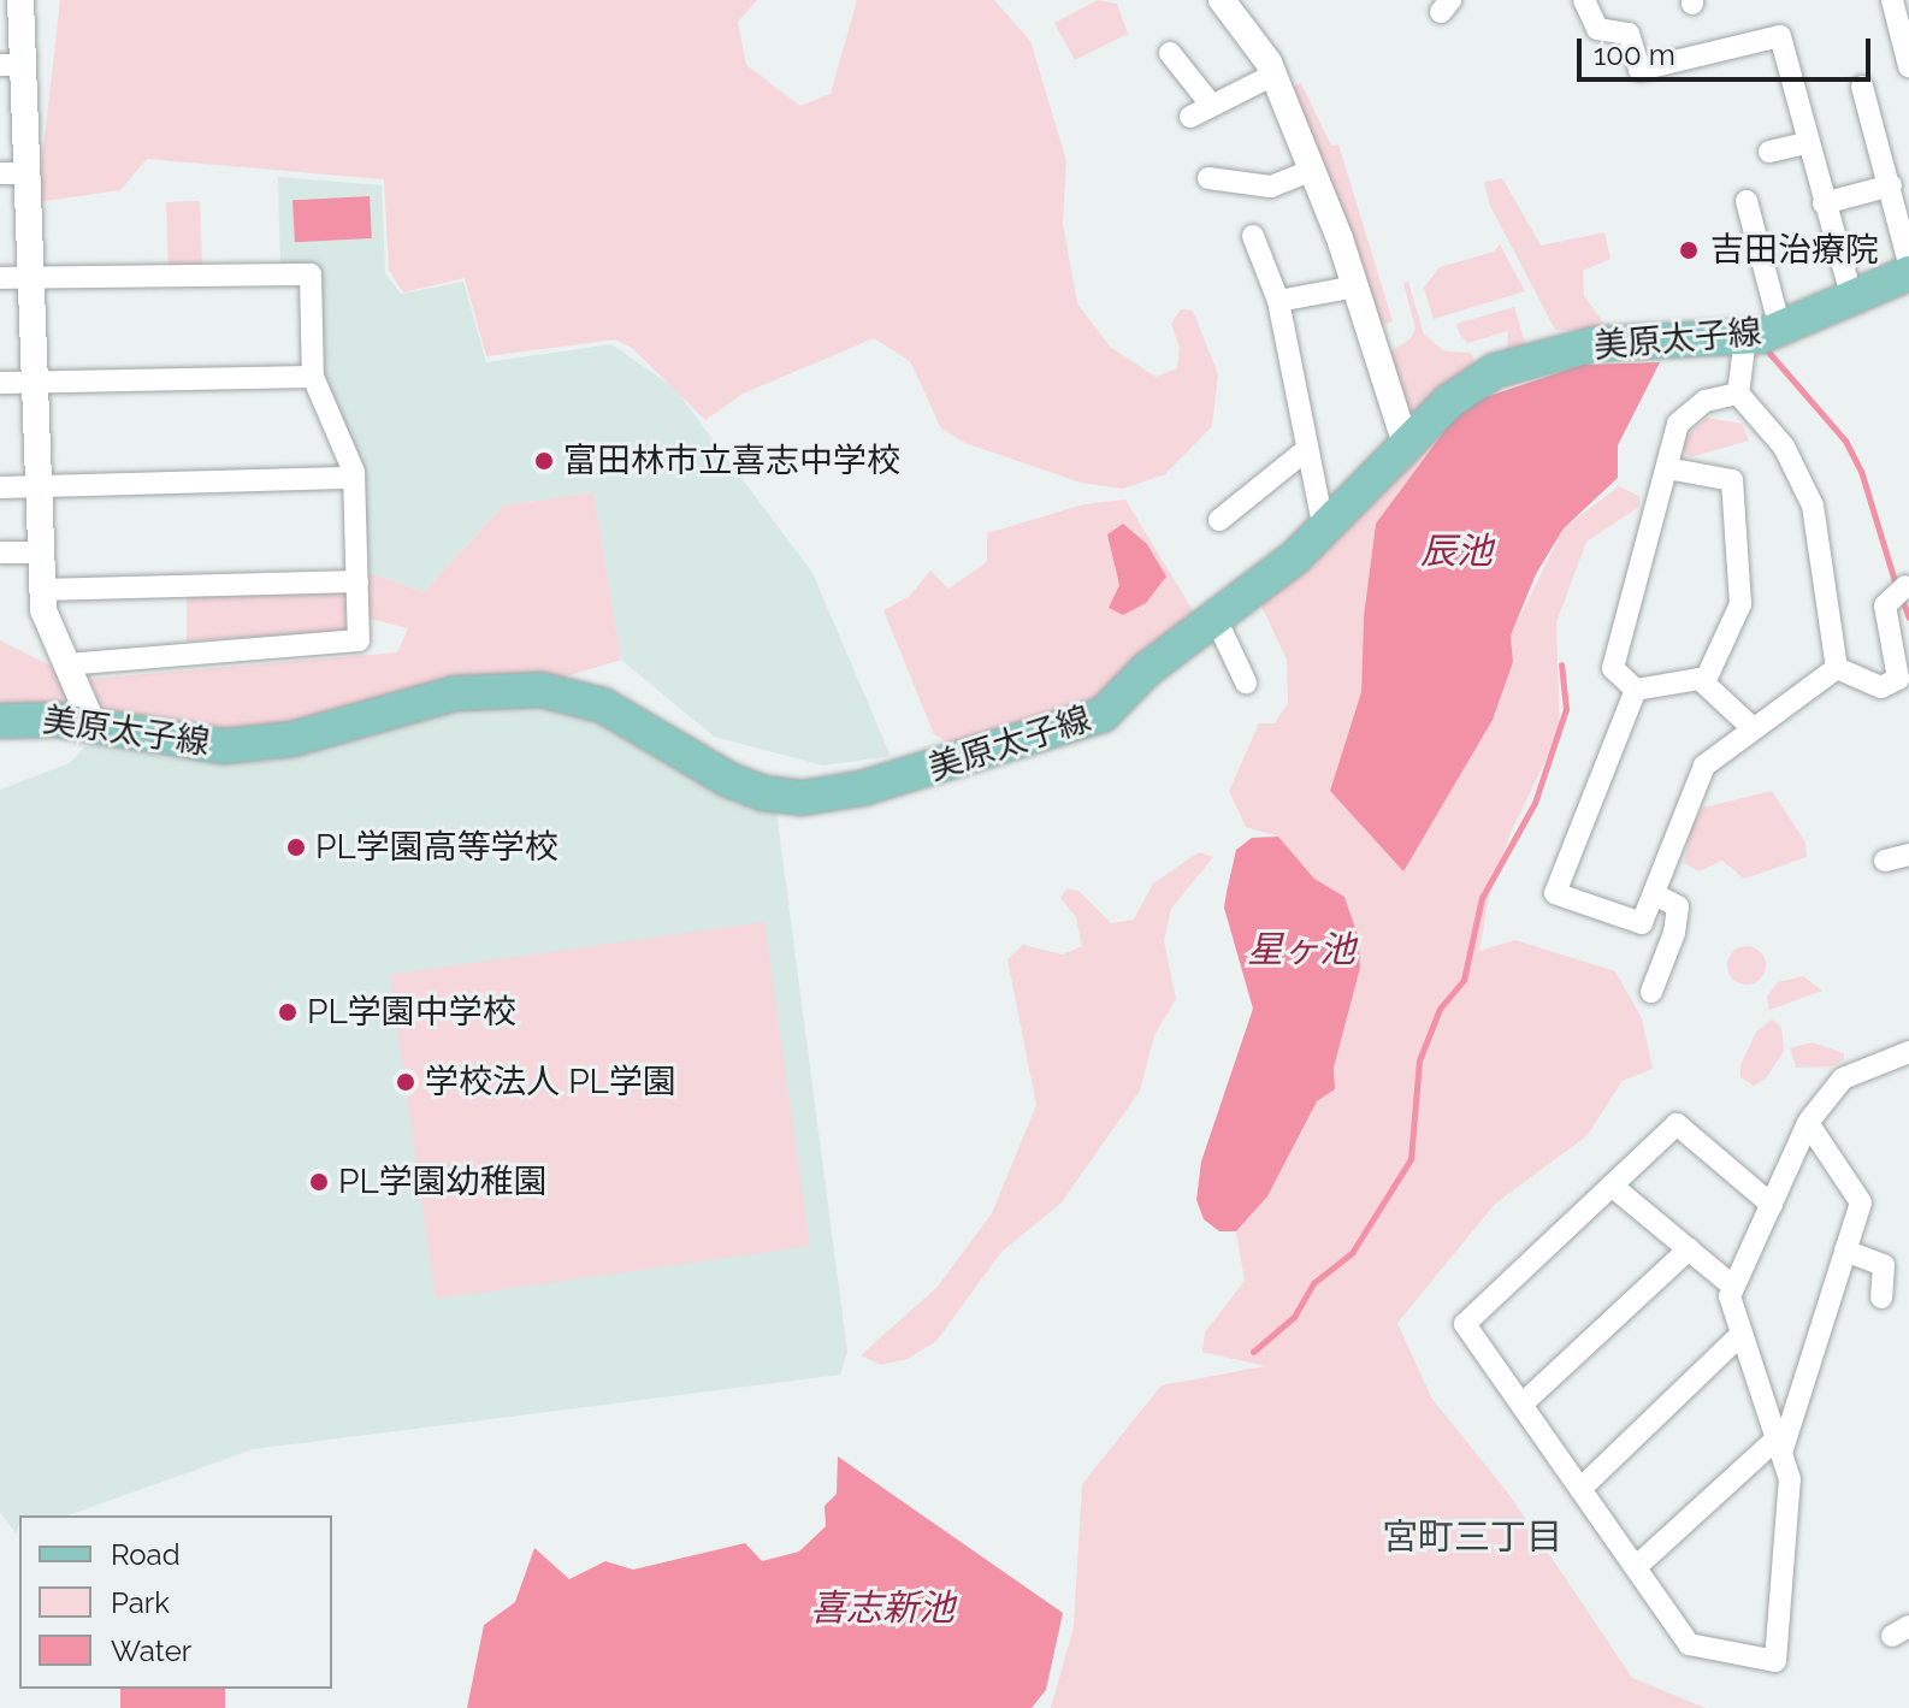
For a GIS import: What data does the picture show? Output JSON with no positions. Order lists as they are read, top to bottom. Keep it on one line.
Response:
{"streets":{"main road":["美原太子線"]},"districts":["宮町三丁目"],"water":["辰池","星ヶ池","喜志新池"],"places":["吉田治療院","富田林市立喜志中学校","PL学園高等学校","PL学園中学校","学校法人 PL学園","PL学園幼稚園"],"legend":["Road","Park","Water"],"scale_bar":"100 m"}
